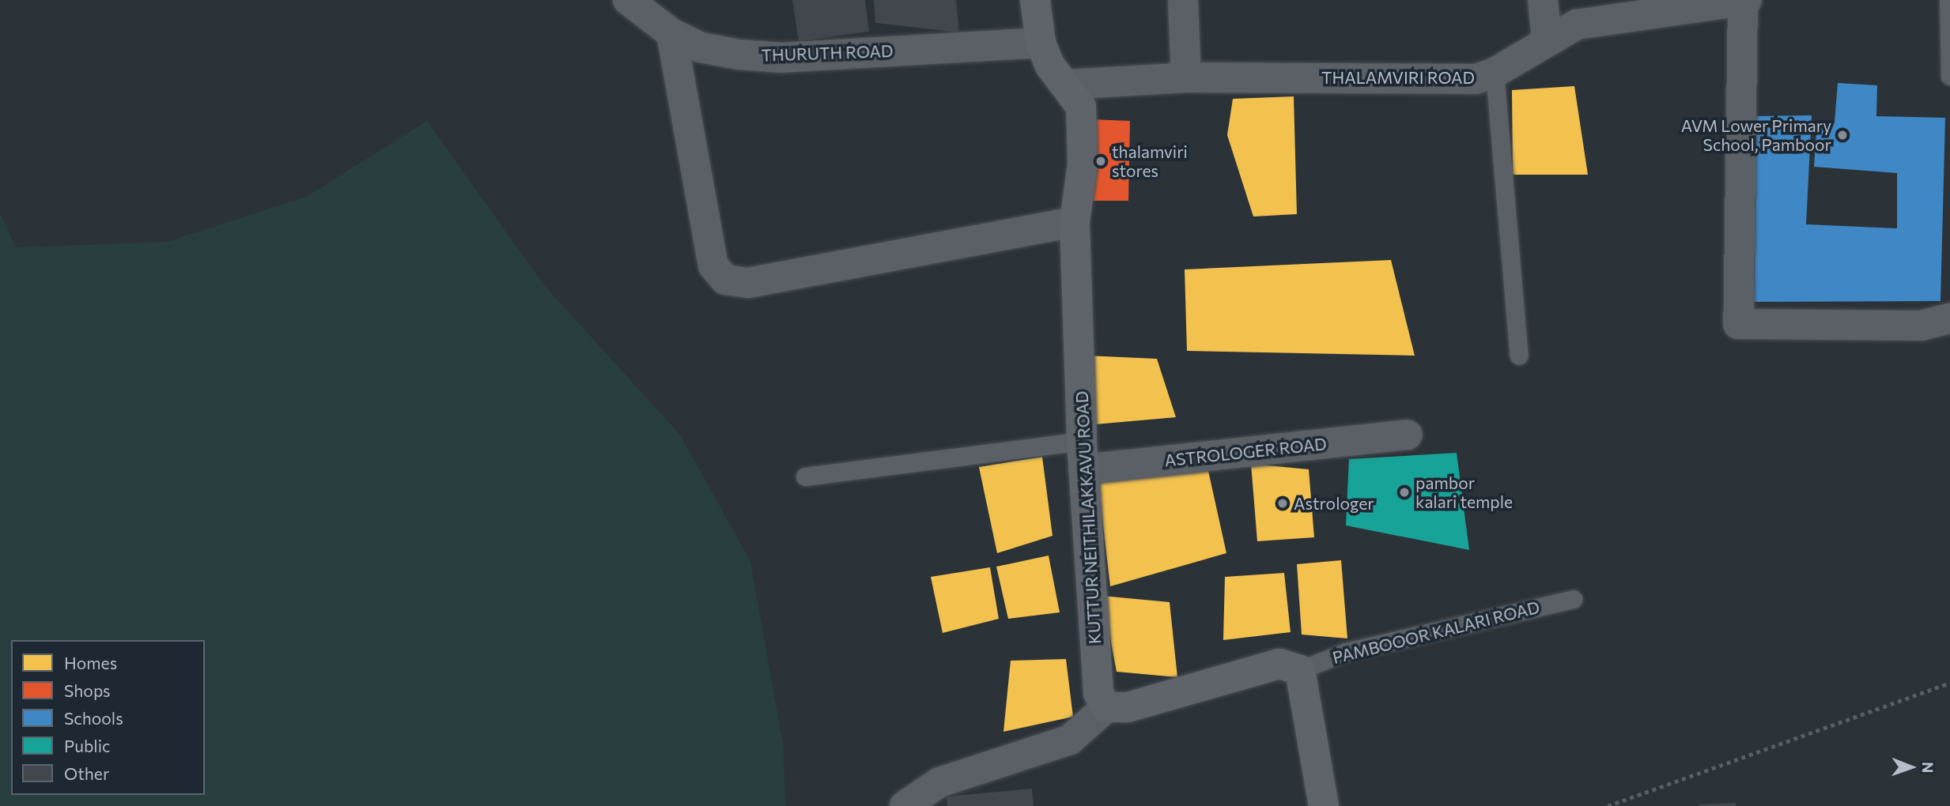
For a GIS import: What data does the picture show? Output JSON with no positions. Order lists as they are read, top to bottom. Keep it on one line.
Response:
{"streets":{"street":["THURUTH ROAD","THALAMVIRI ROAD","ASTROLOGER ROAD","KUTTUR NEITHILAKKAVU ROAD"],"lane":["PAMBOOOR KALARI ROAD"]},"crossings":[["THURUTH ROAD","KUTTUR NEITHILAKKAVU ROAD"],["THALAMVIRI ROAD","KUTTUR NEITHILAKKAVU ROAD"],["ASTROLOGER ROAD","KUTTUR NEITHILAKKAVU ROAD"]],"places":["AVM Lower Primary School, Pamboor","thalamviri stores","pambor kalari temple","Astrologer"],"legend":["Homes","Shops","Schools","Public","Other"],"north":"right"}
